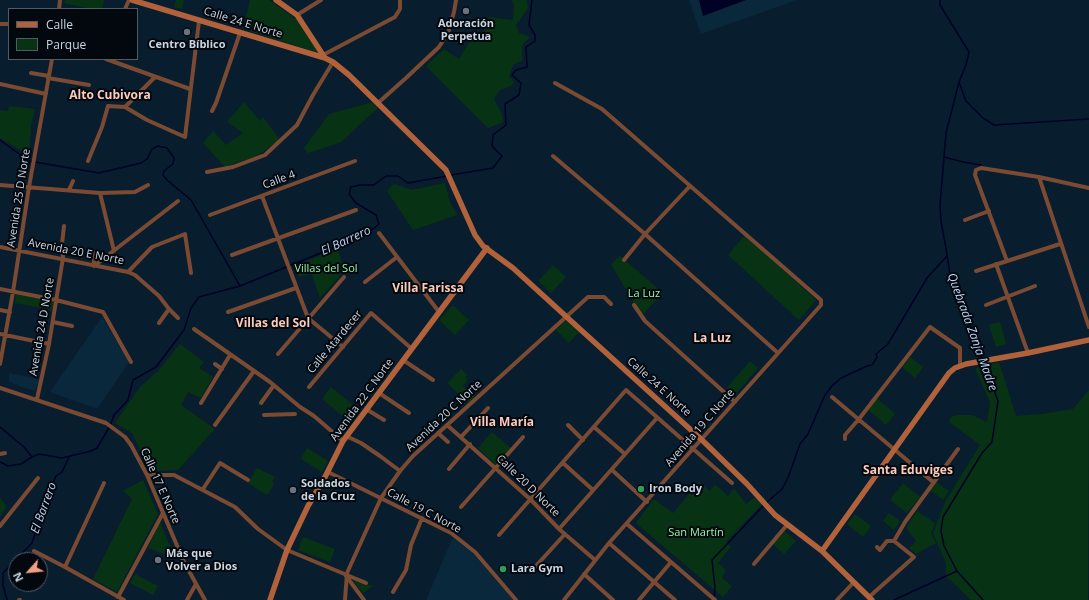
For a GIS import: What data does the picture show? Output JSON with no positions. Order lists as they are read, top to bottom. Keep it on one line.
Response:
{"streets":{"main road":["Calle 24 E Norte","Avenida 22 C Norte"],"street":["Calle 4","Avenida 25 D Norte","Avenida 20 E Norte","Avenida 24 D Norte","Calle Atardecer","Avenida 20 C Norte","Avenida 19 C Norte","Calle 17 E Norte","Calle 20 D Norte","Calle 19 C Norte"]},"crossings":[["Calle 24 E Norte","Avenida 22 C Norte"],["Calle 24 E Norte","Avenida 20 C Norte"],["Calle 24 E Norte","Avenida 19 C Norte"],["Avenida 25 D Norte","Avenida 20 E Norte"],["Avenida 20 E Norte","Avenida 24 D Norte"],["Avenida 24 D Norte","Calle 17 E Norte"],["Calle Atardecer","Avenida 22 C Norte"],["Avenida 22 C Norte","Calle 19 C Norte"],["Avenida 20 C Norte","Calle 20 D Norte"],["Avenida 20 C Norte","Calle 19 C Norte"],["Avenida 19 C Norte","Calle 20 D Norte"]],"districts":["Alto Cubivora","Villa Farissa","Villas del Sol","La Luz","Villa María","Santa Eduviges"],"water":["El Barrero","Quebrada Zanja Madre"],"parks":["Villas del Sol","La Luz","San Martín"],"places":["Adoración Perpetua","Centro Bíblico","Iron Body","Soldados de la Cruz","Más que Volver a Dios","Lara Gym"],"legend":["Calle","Parque"],"north":"bottom left"}
